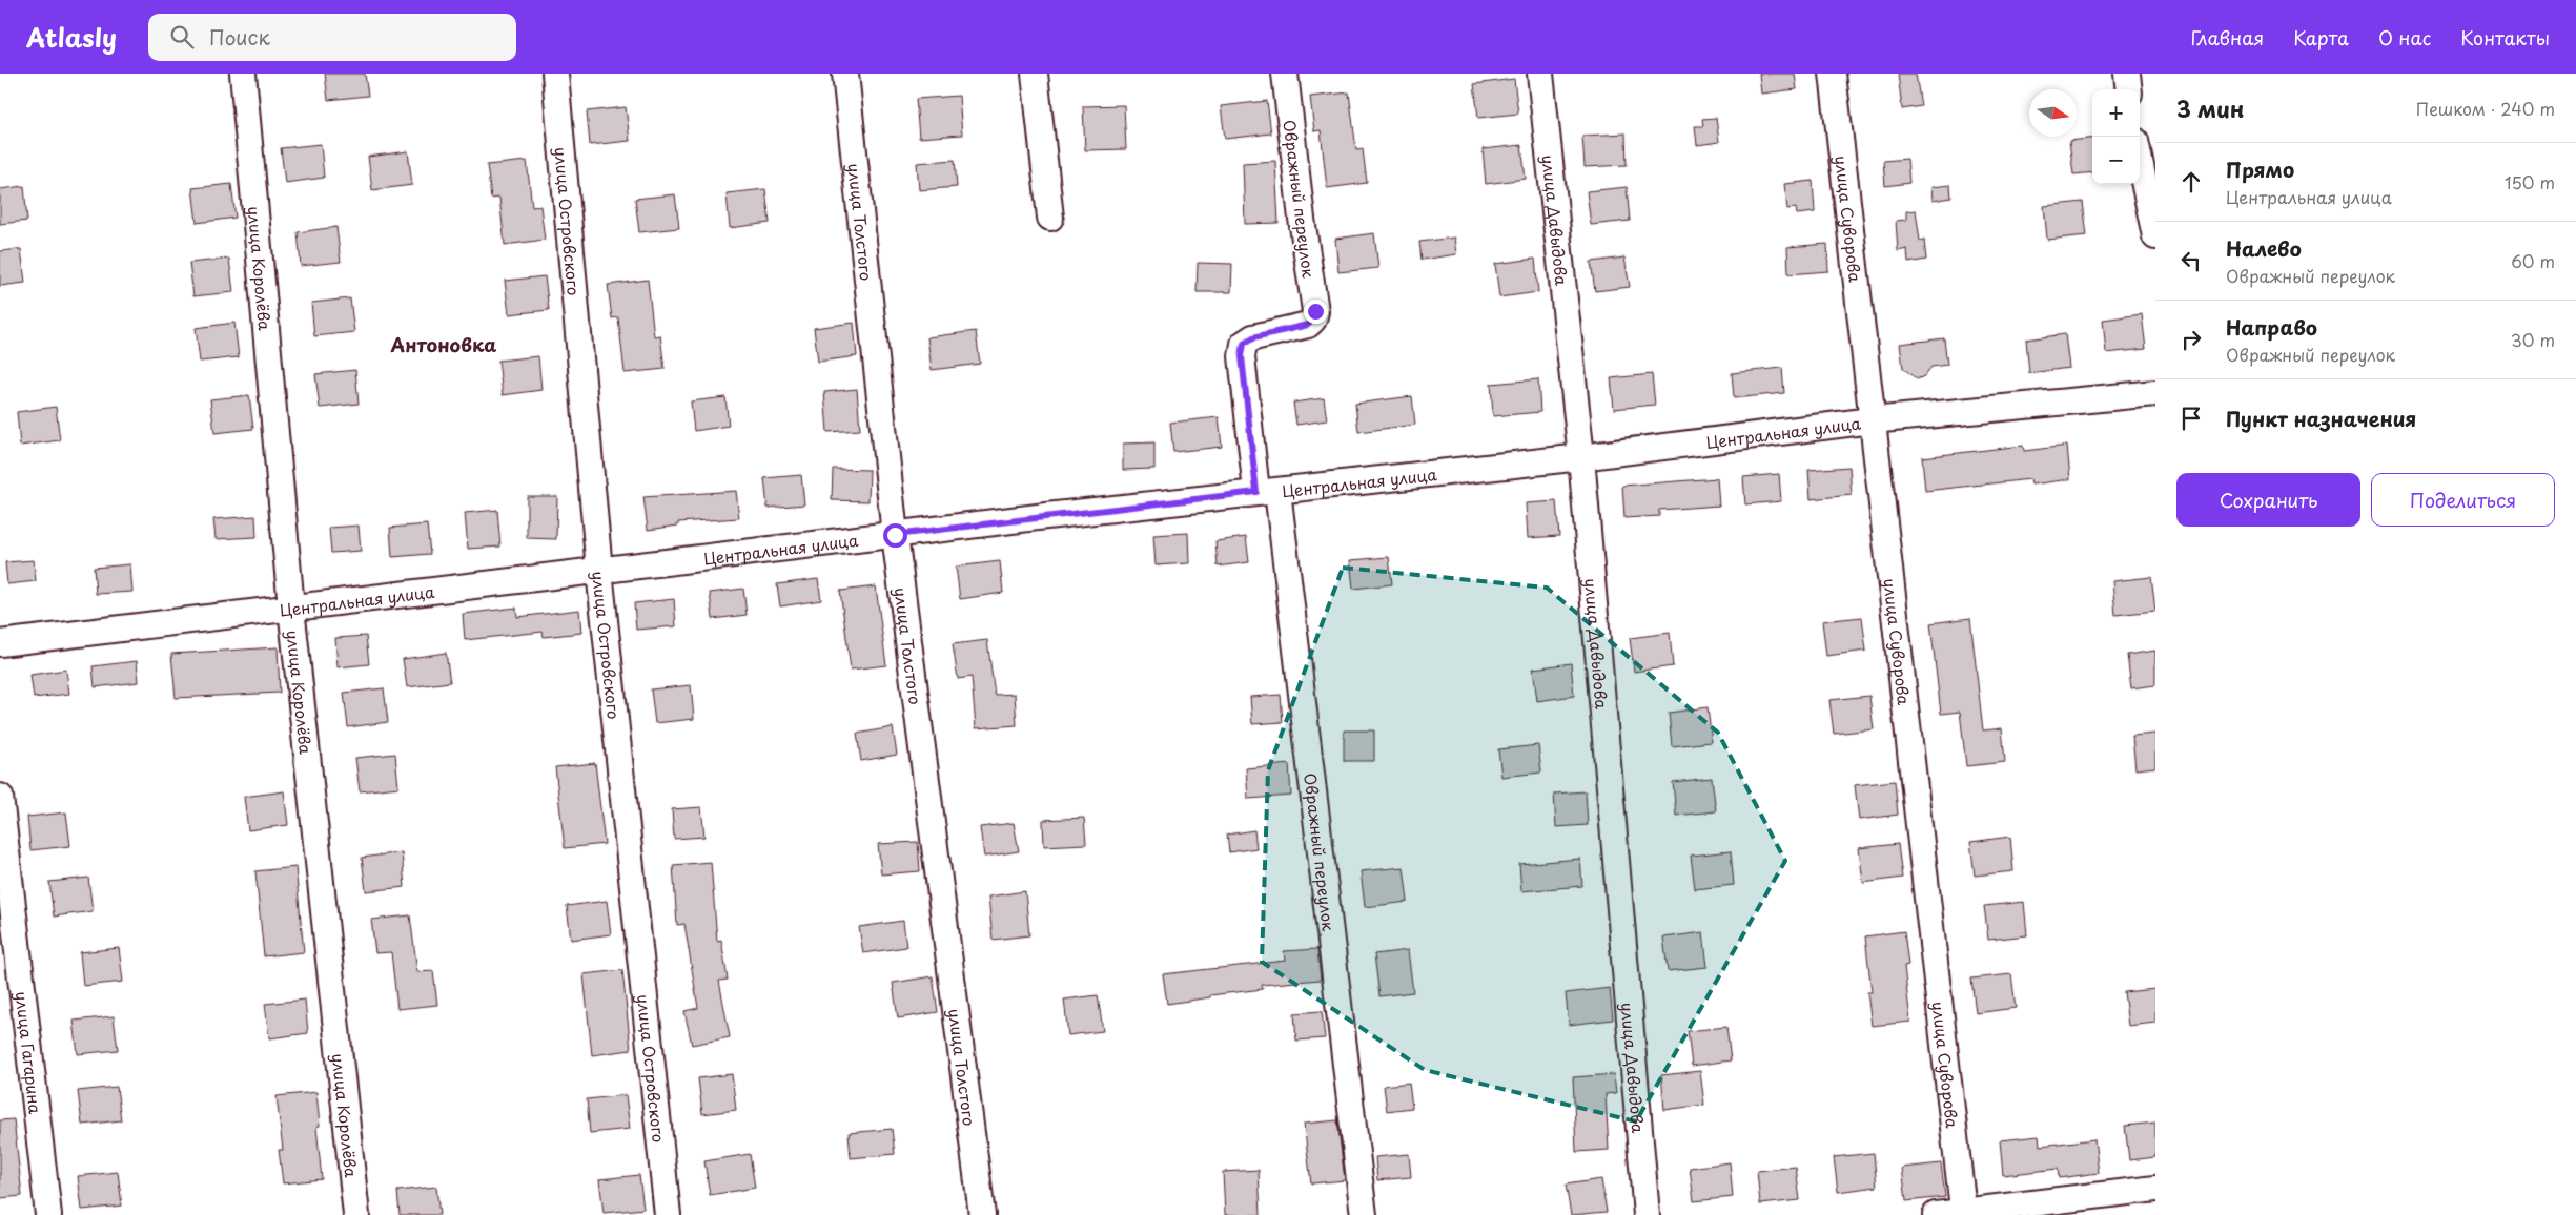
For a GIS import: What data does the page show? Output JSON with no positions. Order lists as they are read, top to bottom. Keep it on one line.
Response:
{"streets":{"street":["Овражный переулок","улица Суворова","улица Давыдова","улица Островского","улица Толстого","улица Королёва","Центральная улица","улица Гагарина"]},"crossings":[["Овражный переулок","Центральная улица"],["улица Суворова","Центральная улица"],["улица Давыдова","Центральная улица"],["улица Островского","Центральная улица"],["улица Толстого","Центральная улица"],["улица Королёва","Центральная улица"]],"districts":["Антоновка"],"north":"right","page":{"header":"Atlasly","search":"Поиск","nav":["Главная","Карта","О нас","Контакты"],"heading":["3 мин","Пешком · 240 m"],"map_buttons":["+","−"],"list":[["Прямо","Центральная улица","150 m"],["Налево","Овражный переулок","60 m"],["Направо","Овражный переулок","30 m"],"Пункт назначения"],"buttons":["Сохранить","Поделиться"]}}
